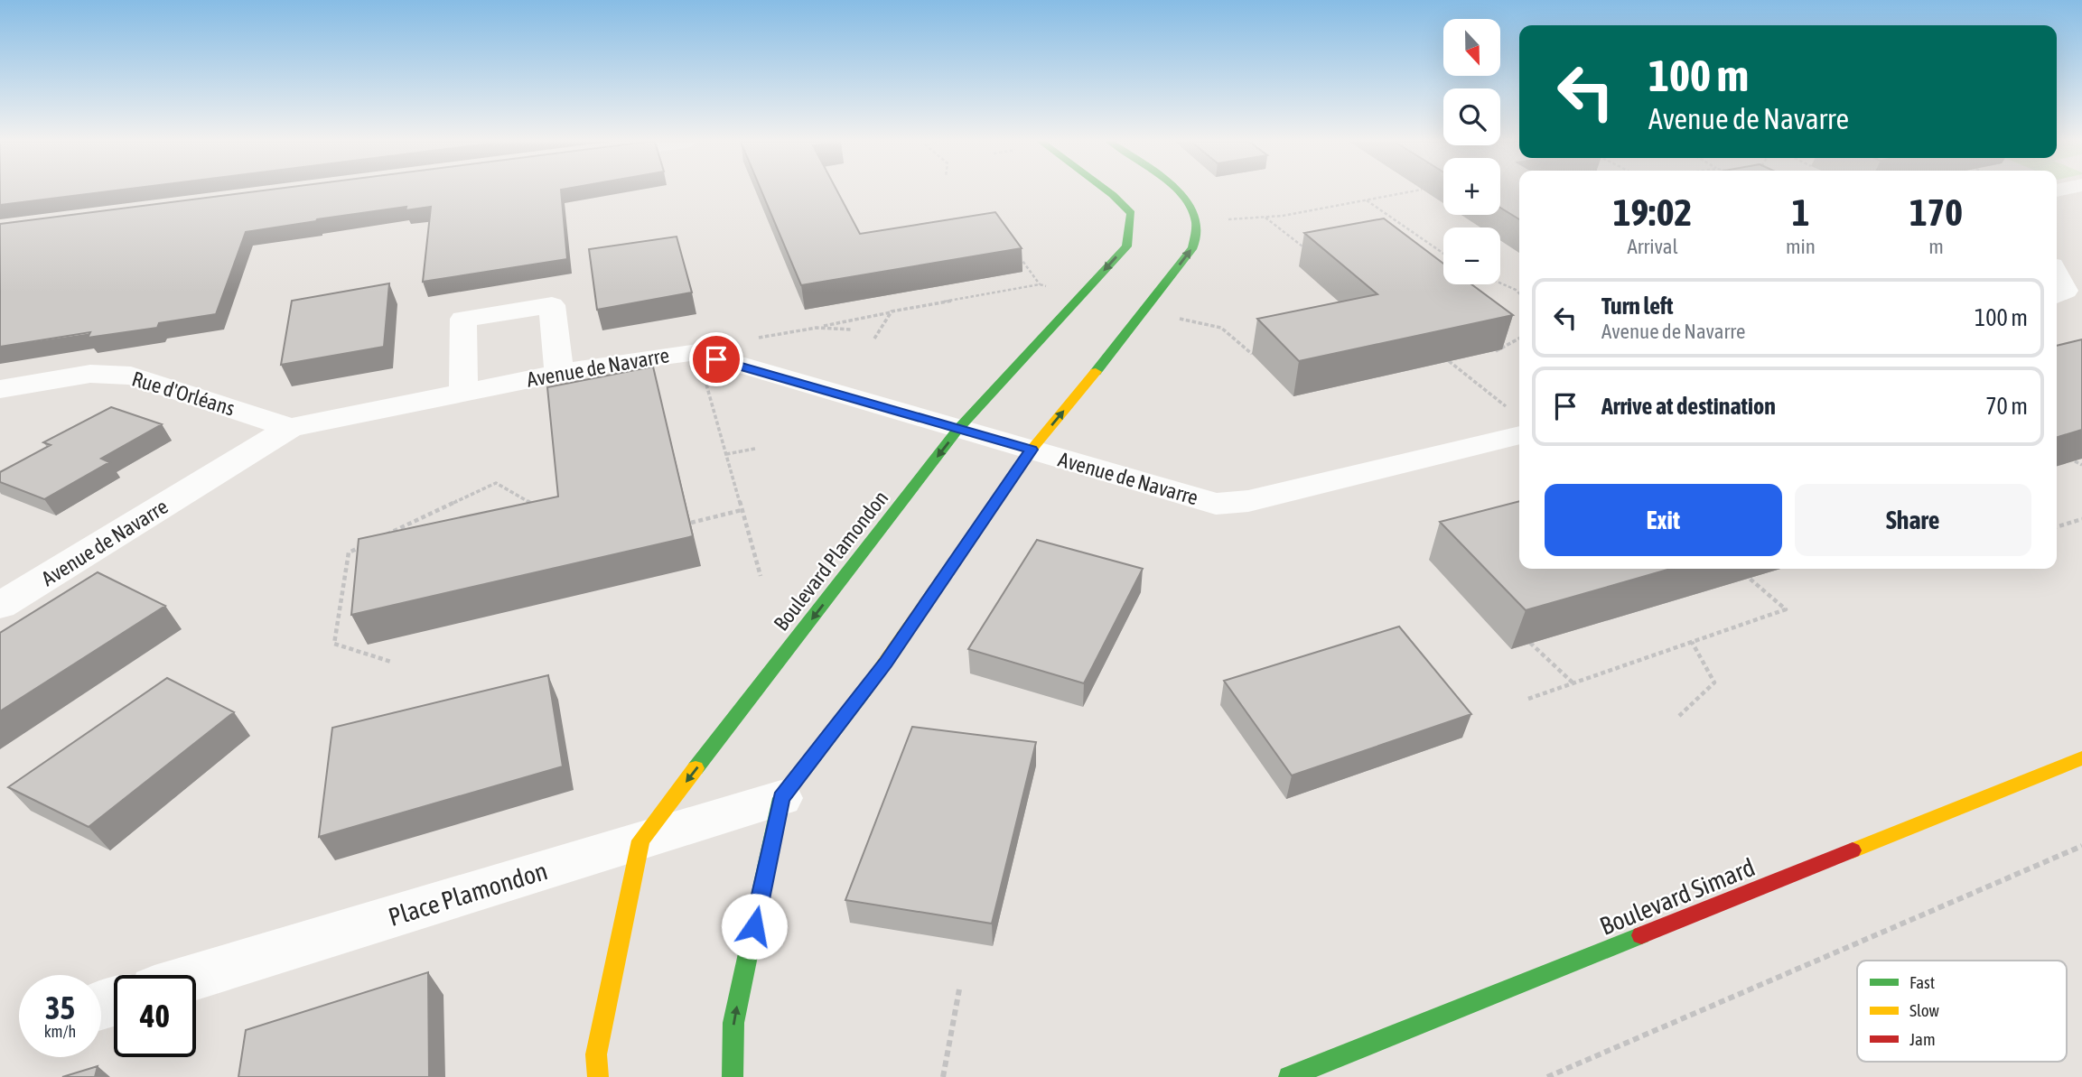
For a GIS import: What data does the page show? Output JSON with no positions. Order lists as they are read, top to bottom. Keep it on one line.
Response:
{"streets":{"street":["Avenue de Navarre","Rue d'Orléans","Boulevard Plamondon","Place Plamondon","Boulevard Simard"]},"crossings":[["Avenue de Navarre","Rue d'Orléans"],["Avenue de Navarre","Boulevard Plamondon"],["Boulevard Plamondon","Place Plamondon"]],"legend":["Fast","Slow","Jam"],"north":"bottom","page":{"map_buttons":["+","−"],"turn":["100 m","Avenue de Navarre"],"eta":["19:02","Arrival","1","min","170","m"],"list":[{"name":"Turn left","note":"Avenue de Navarre","value":"100 m"},{"name":"Arrive at destination","value":"70 m"}],"buttons":["Exit","Share"],"speed":"35 km/h","limit":"40"}}
